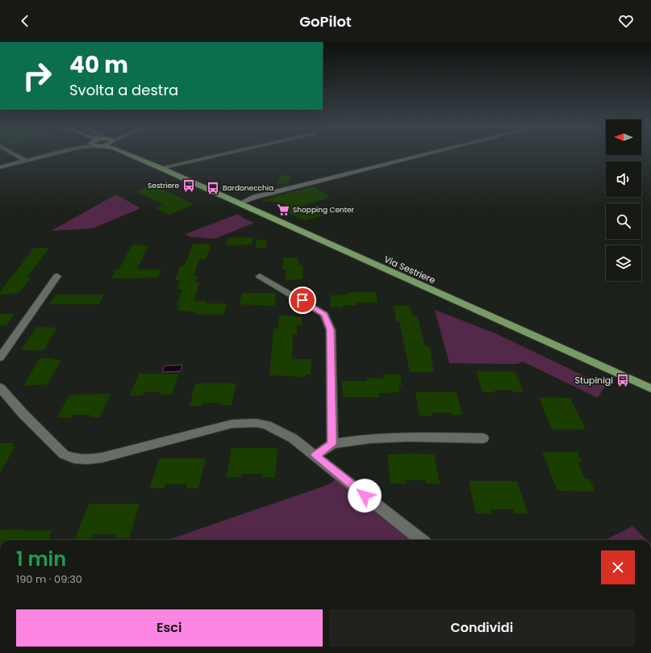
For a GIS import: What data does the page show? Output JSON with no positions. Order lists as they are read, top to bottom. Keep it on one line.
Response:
{"streets":{"main road":["Via Sestriere"]},"places":{"bus stop":["Sestriere","Bardonecchia","Stupinigi"],"supermarket":["Shopping Center"]},"north":"left","page":{"header":"GoPilot","turn":["40 m","Svolta a destra"],"heading":["1 min","190 m · 09:30"],"buttons":["Esci","Condividi"]}}
